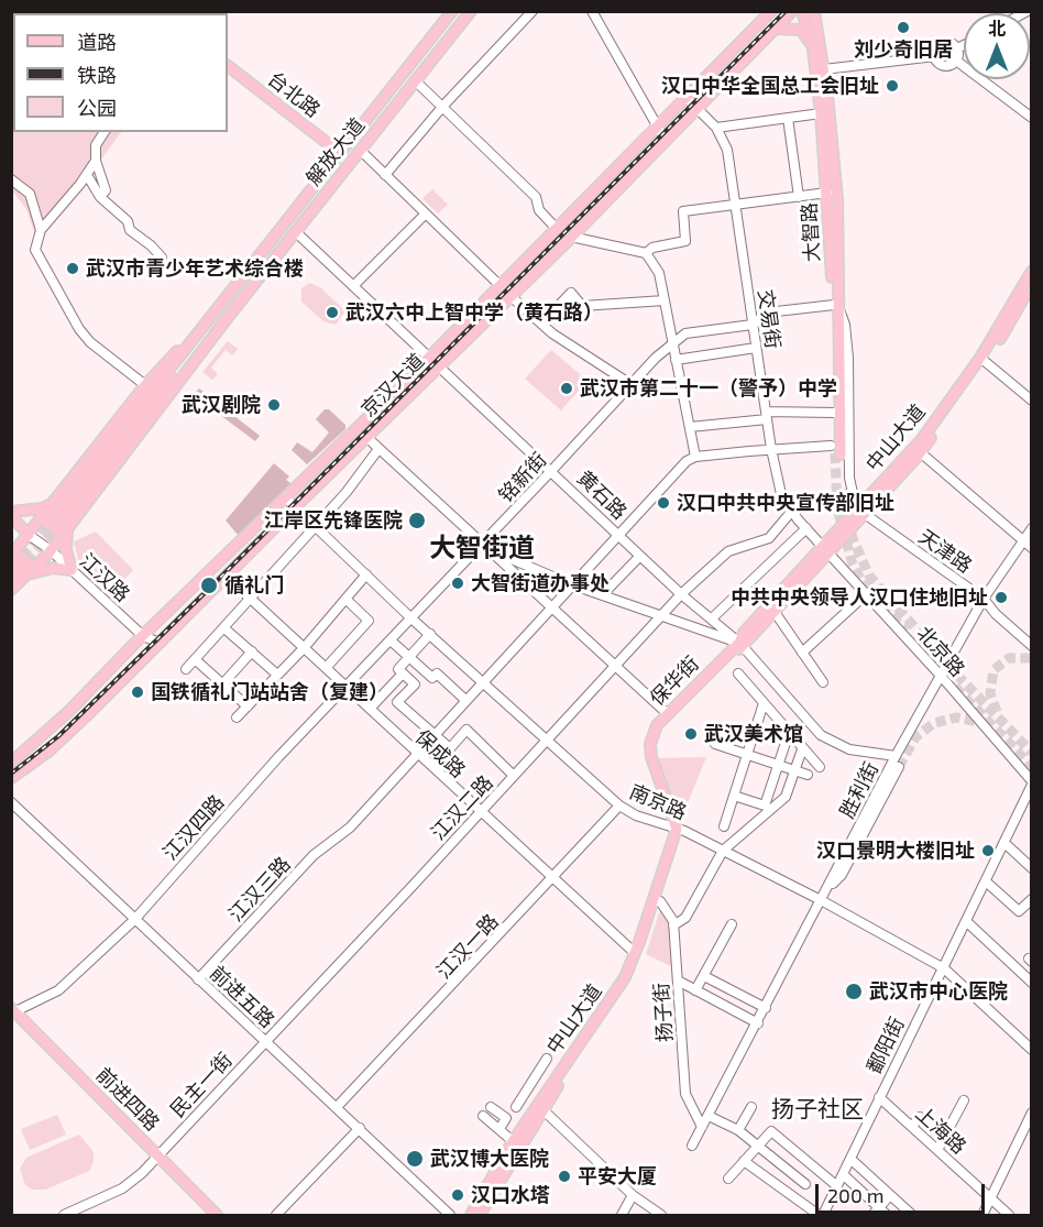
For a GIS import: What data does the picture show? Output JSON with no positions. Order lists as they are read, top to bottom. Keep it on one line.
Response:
{"streets":{"main road":["台北路","解放大道","大智路","京汉大道","中山大道","保华街","前进四路"],"street":["交易街","铭新街","黄石路","天津路","江汉路","北京路","保成路","胜利街","南京路","江汉二路","江汉四路","江汉三路","江汉一路","前进五路","扬子街","鄱阳街","民主一街","上海路"]},"crossings":[["台北路","解放大道"],["解放大道","黄石路"],["解放大道","江汉路"],["大智路","中山大道"],["大智路","铭新街"],["大智路","天津路"],["交易街","京汉大道"],["交易街","中山大道"],["交易街","铭新街"],["交易街","北京路"],["交易街","江汉二路"],["京汉大道","黄石路"],["京汉大道","江汉路"],["京汉大道","保成路"],["京汉大道","南京路"],["中山大道","黄石路"],["中山大道","天津路"],["中山大道","北京路"],["中山大道","保华街"],["中山大道","保成路"],["中山大道","南京路"],["中山大道","扬子街"],["铭新街","黄石路"],["铭新街","保成路"],["铭新街","南京路"],["铭新街","江汉四路"],["黄石路","保华街"],["黄石路","胜利街"],["黄石路","江汉二路"],["黄石路","江汉三路"],["天津路","胜利街"],["北京路","胜利街"],["北京路","鄱阳街"],["保华街","南京路"],["保成路","江汉二路"],["保成路","江汉三路"],["保成路","江汉一路"],["胜利街","南京路"],["胜利街","扬子街"],["南京路","江汉二路"],["南京路","江汉三路"],["南京路","江汉一路"],["南京路","鄱阳街"],["江汉二路","前进五路"],["江汉二路","民主一街"],["江汉四路","前进五路"],["江汉四路","前进四路"],["江汉三路","前进五路"],["江汉一路","前进五路"],["前进五路","民主一街"],["鄱阳街","上海路"],["民主一街","前进四路"]],"districts":["大智街道","扬子社区"],"places":["刘少奇旧居","汉口中华全国总工会旧址","武汉市青少年艺术综合楼","武汉六中上智中学（黄石路）","武汉市第二十一（警予）中学","武汉剧院","汉口中共中央宣传部旧址","江岸区先锋医院","大智街道办事处","循礼门","中共中央领导人汉口住地旧址","国铁循礼门站站舍（复建）","武汉美术馆","汉口景明大楼旧址","武汉市中心医院","武汉博大医院","平安大厦","汉口水塔"],"legend":["道路","铁路","公园"],"scale_bar":"200 m","north":"top"}
